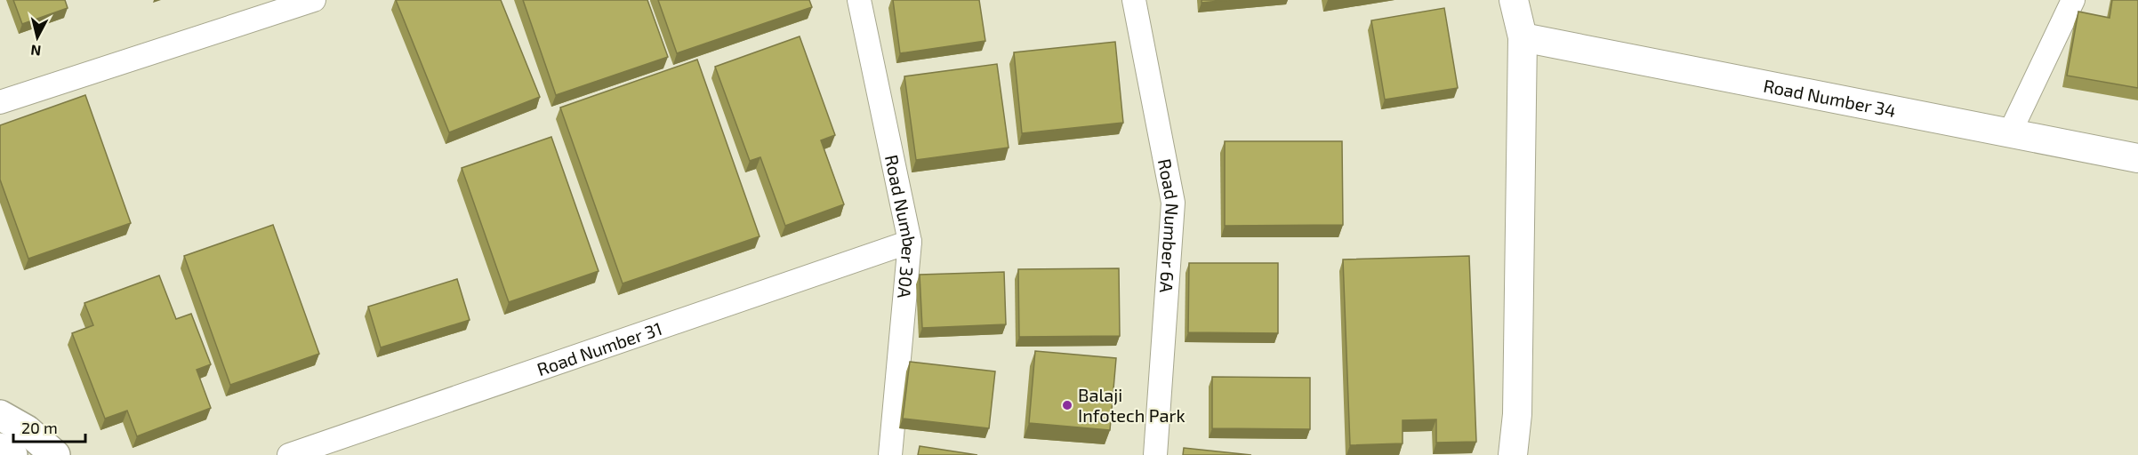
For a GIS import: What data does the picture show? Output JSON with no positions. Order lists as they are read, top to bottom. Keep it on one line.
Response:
{"streets":{"street":["Road Number 34","Road Number 30A","Road Number 6A","Road Number 31"]},"crossings":[["Road Number 30A","Road Number 31"]],"places":["Balaji Infotech Park"],"scale_bar":"20 m","north":"bottom"}
